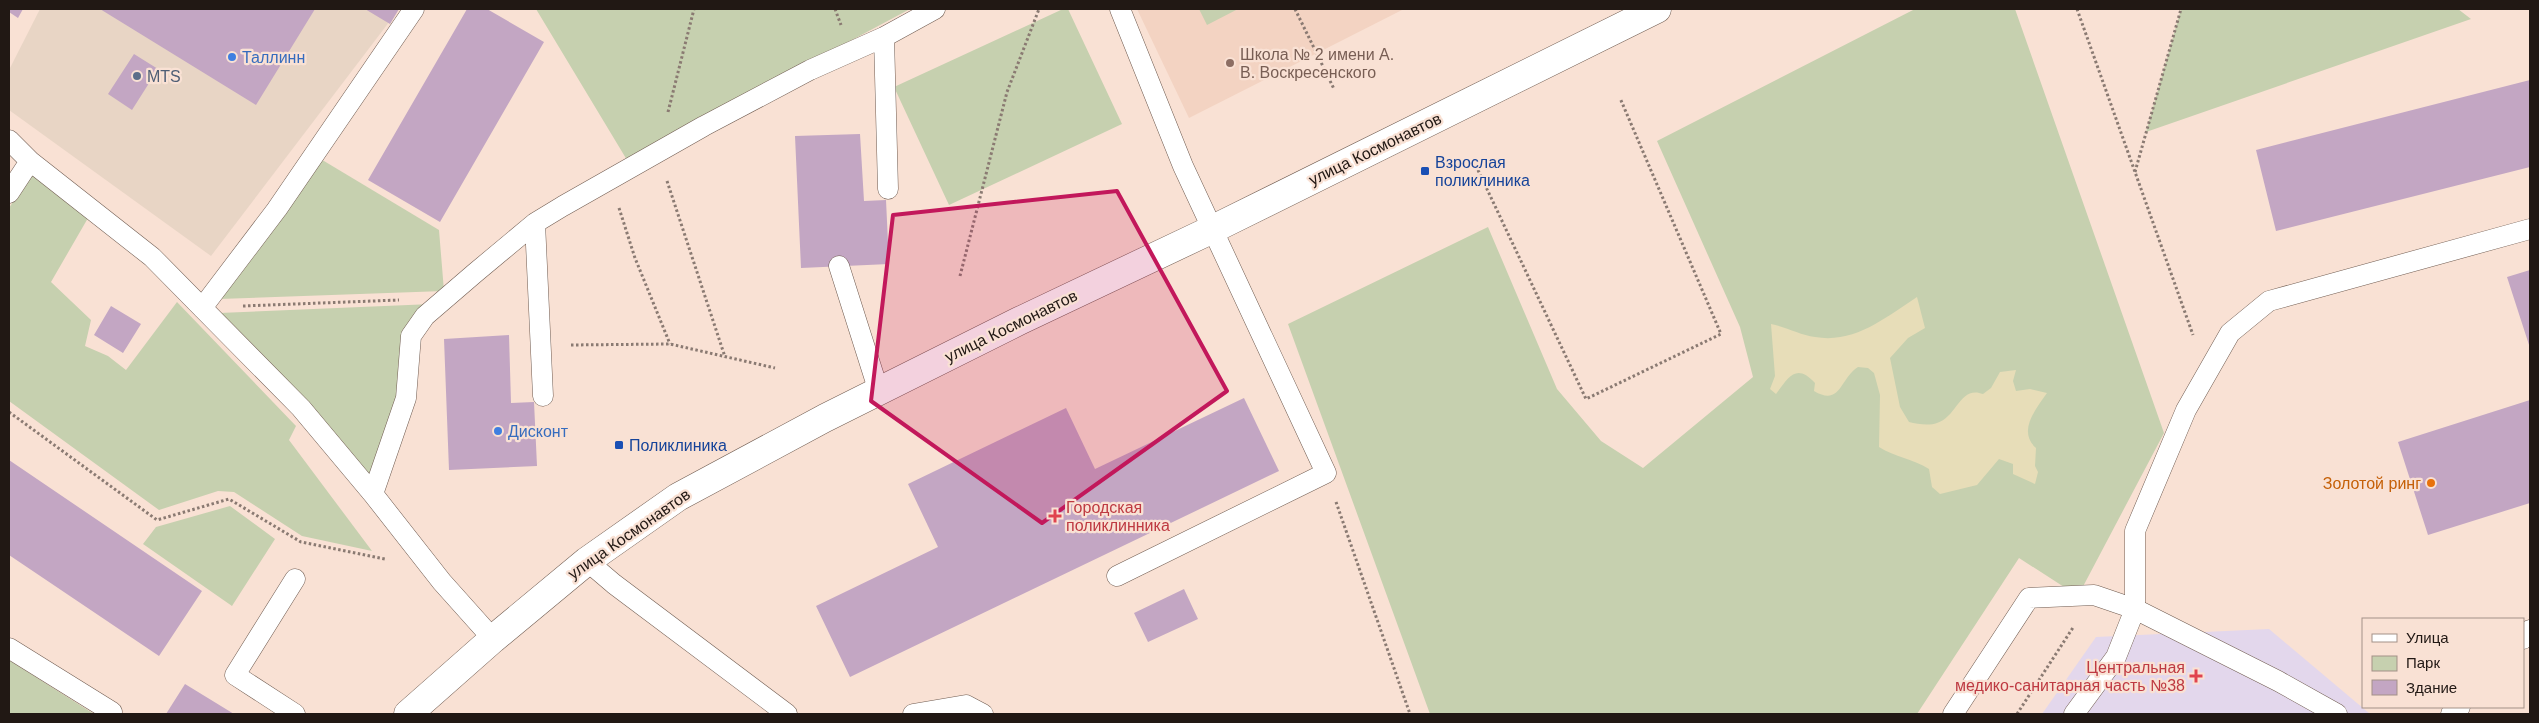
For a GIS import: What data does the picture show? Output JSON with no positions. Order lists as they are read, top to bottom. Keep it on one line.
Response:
{"streets":{"street":["улица Космонавтов"]},"places":{"other":["Таллинн","Школа № 2 имени А. В. Воскресенского","MTS","Дисконт","Золотой ринг"],"transit":["Взрослая поликлиника","Поликлиника"],"health":["Городская поликлинника","Центральная медико-санитарная часть №38"]},"legend":["Улица","Парк","Здание"]}
